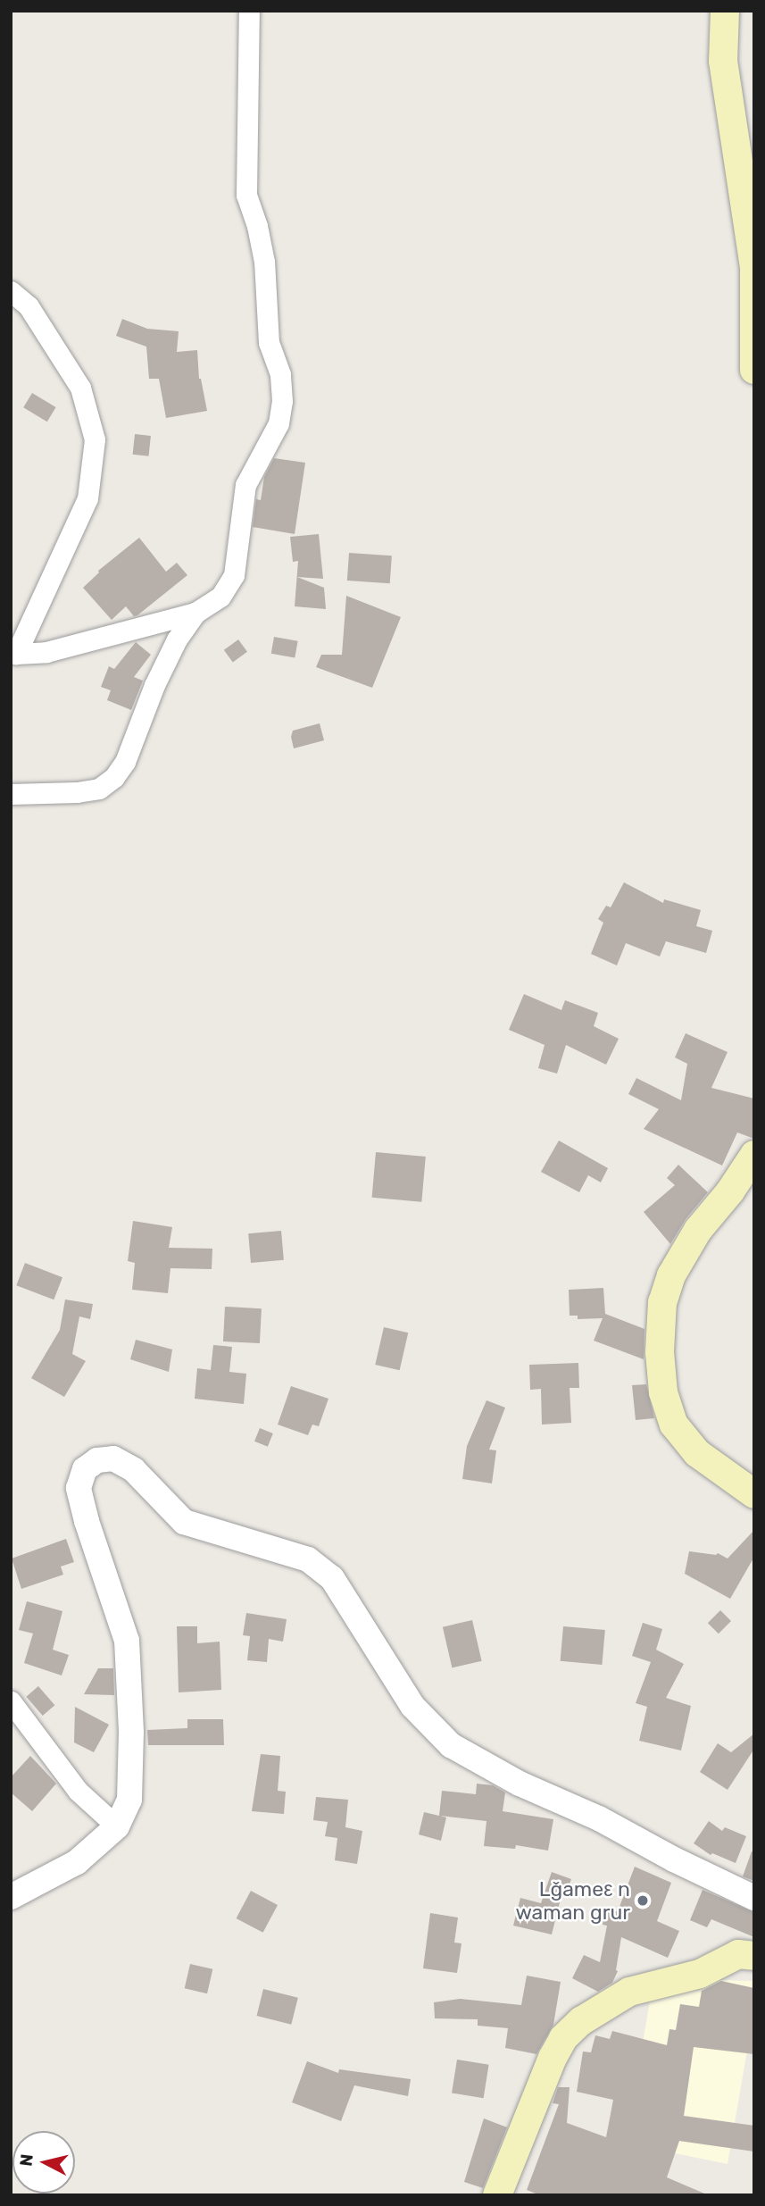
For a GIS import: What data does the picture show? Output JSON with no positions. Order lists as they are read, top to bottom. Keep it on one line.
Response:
{"places":["Lǧameε n waman grur"],"north":"left"}
